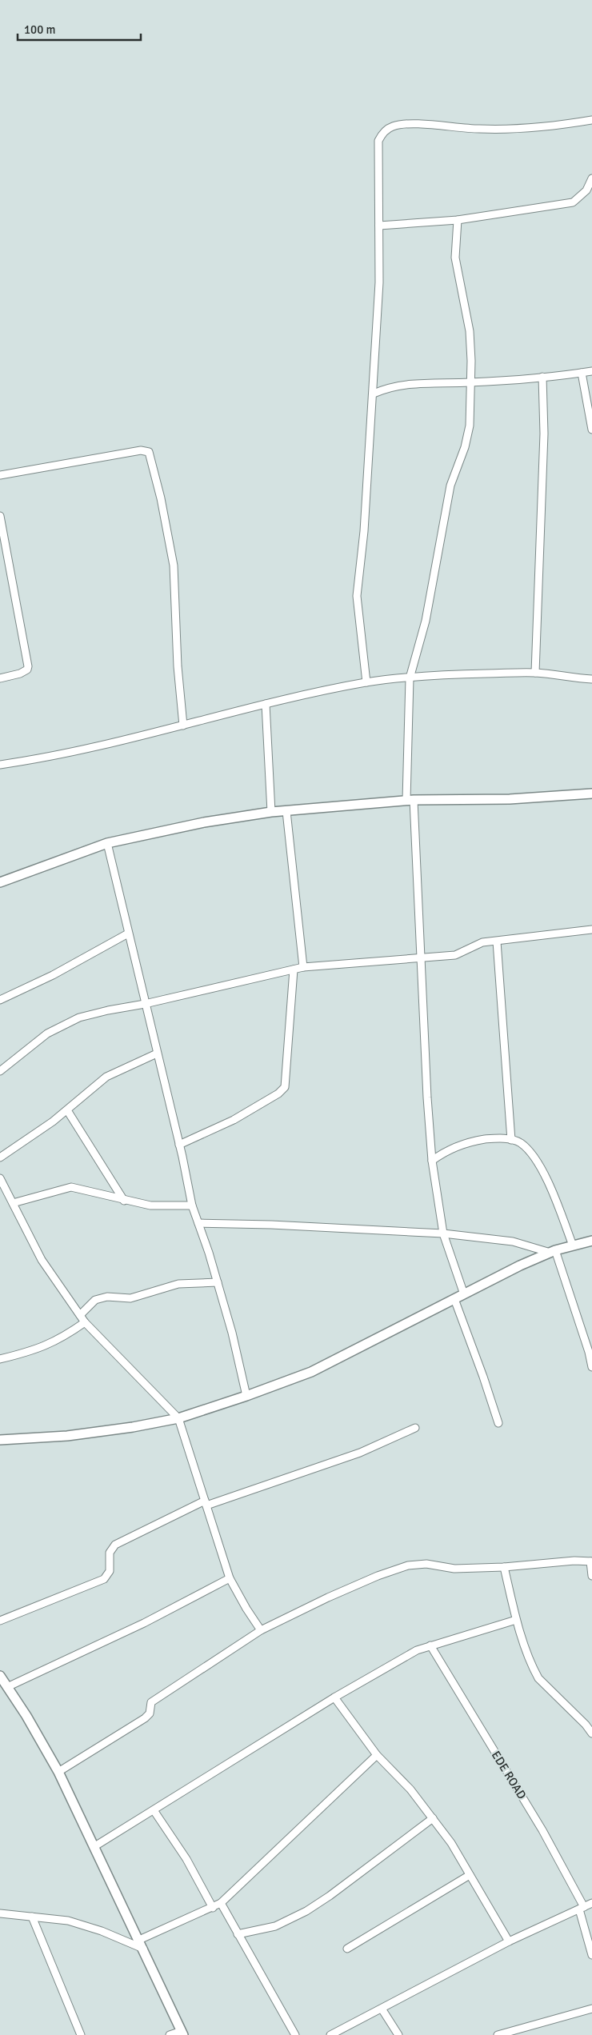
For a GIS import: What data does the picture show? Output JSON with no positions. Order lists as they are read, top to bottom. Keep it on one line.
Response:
{"streets":{"street":["EDE ROAD"]},"scale_bar":"100 m"}
